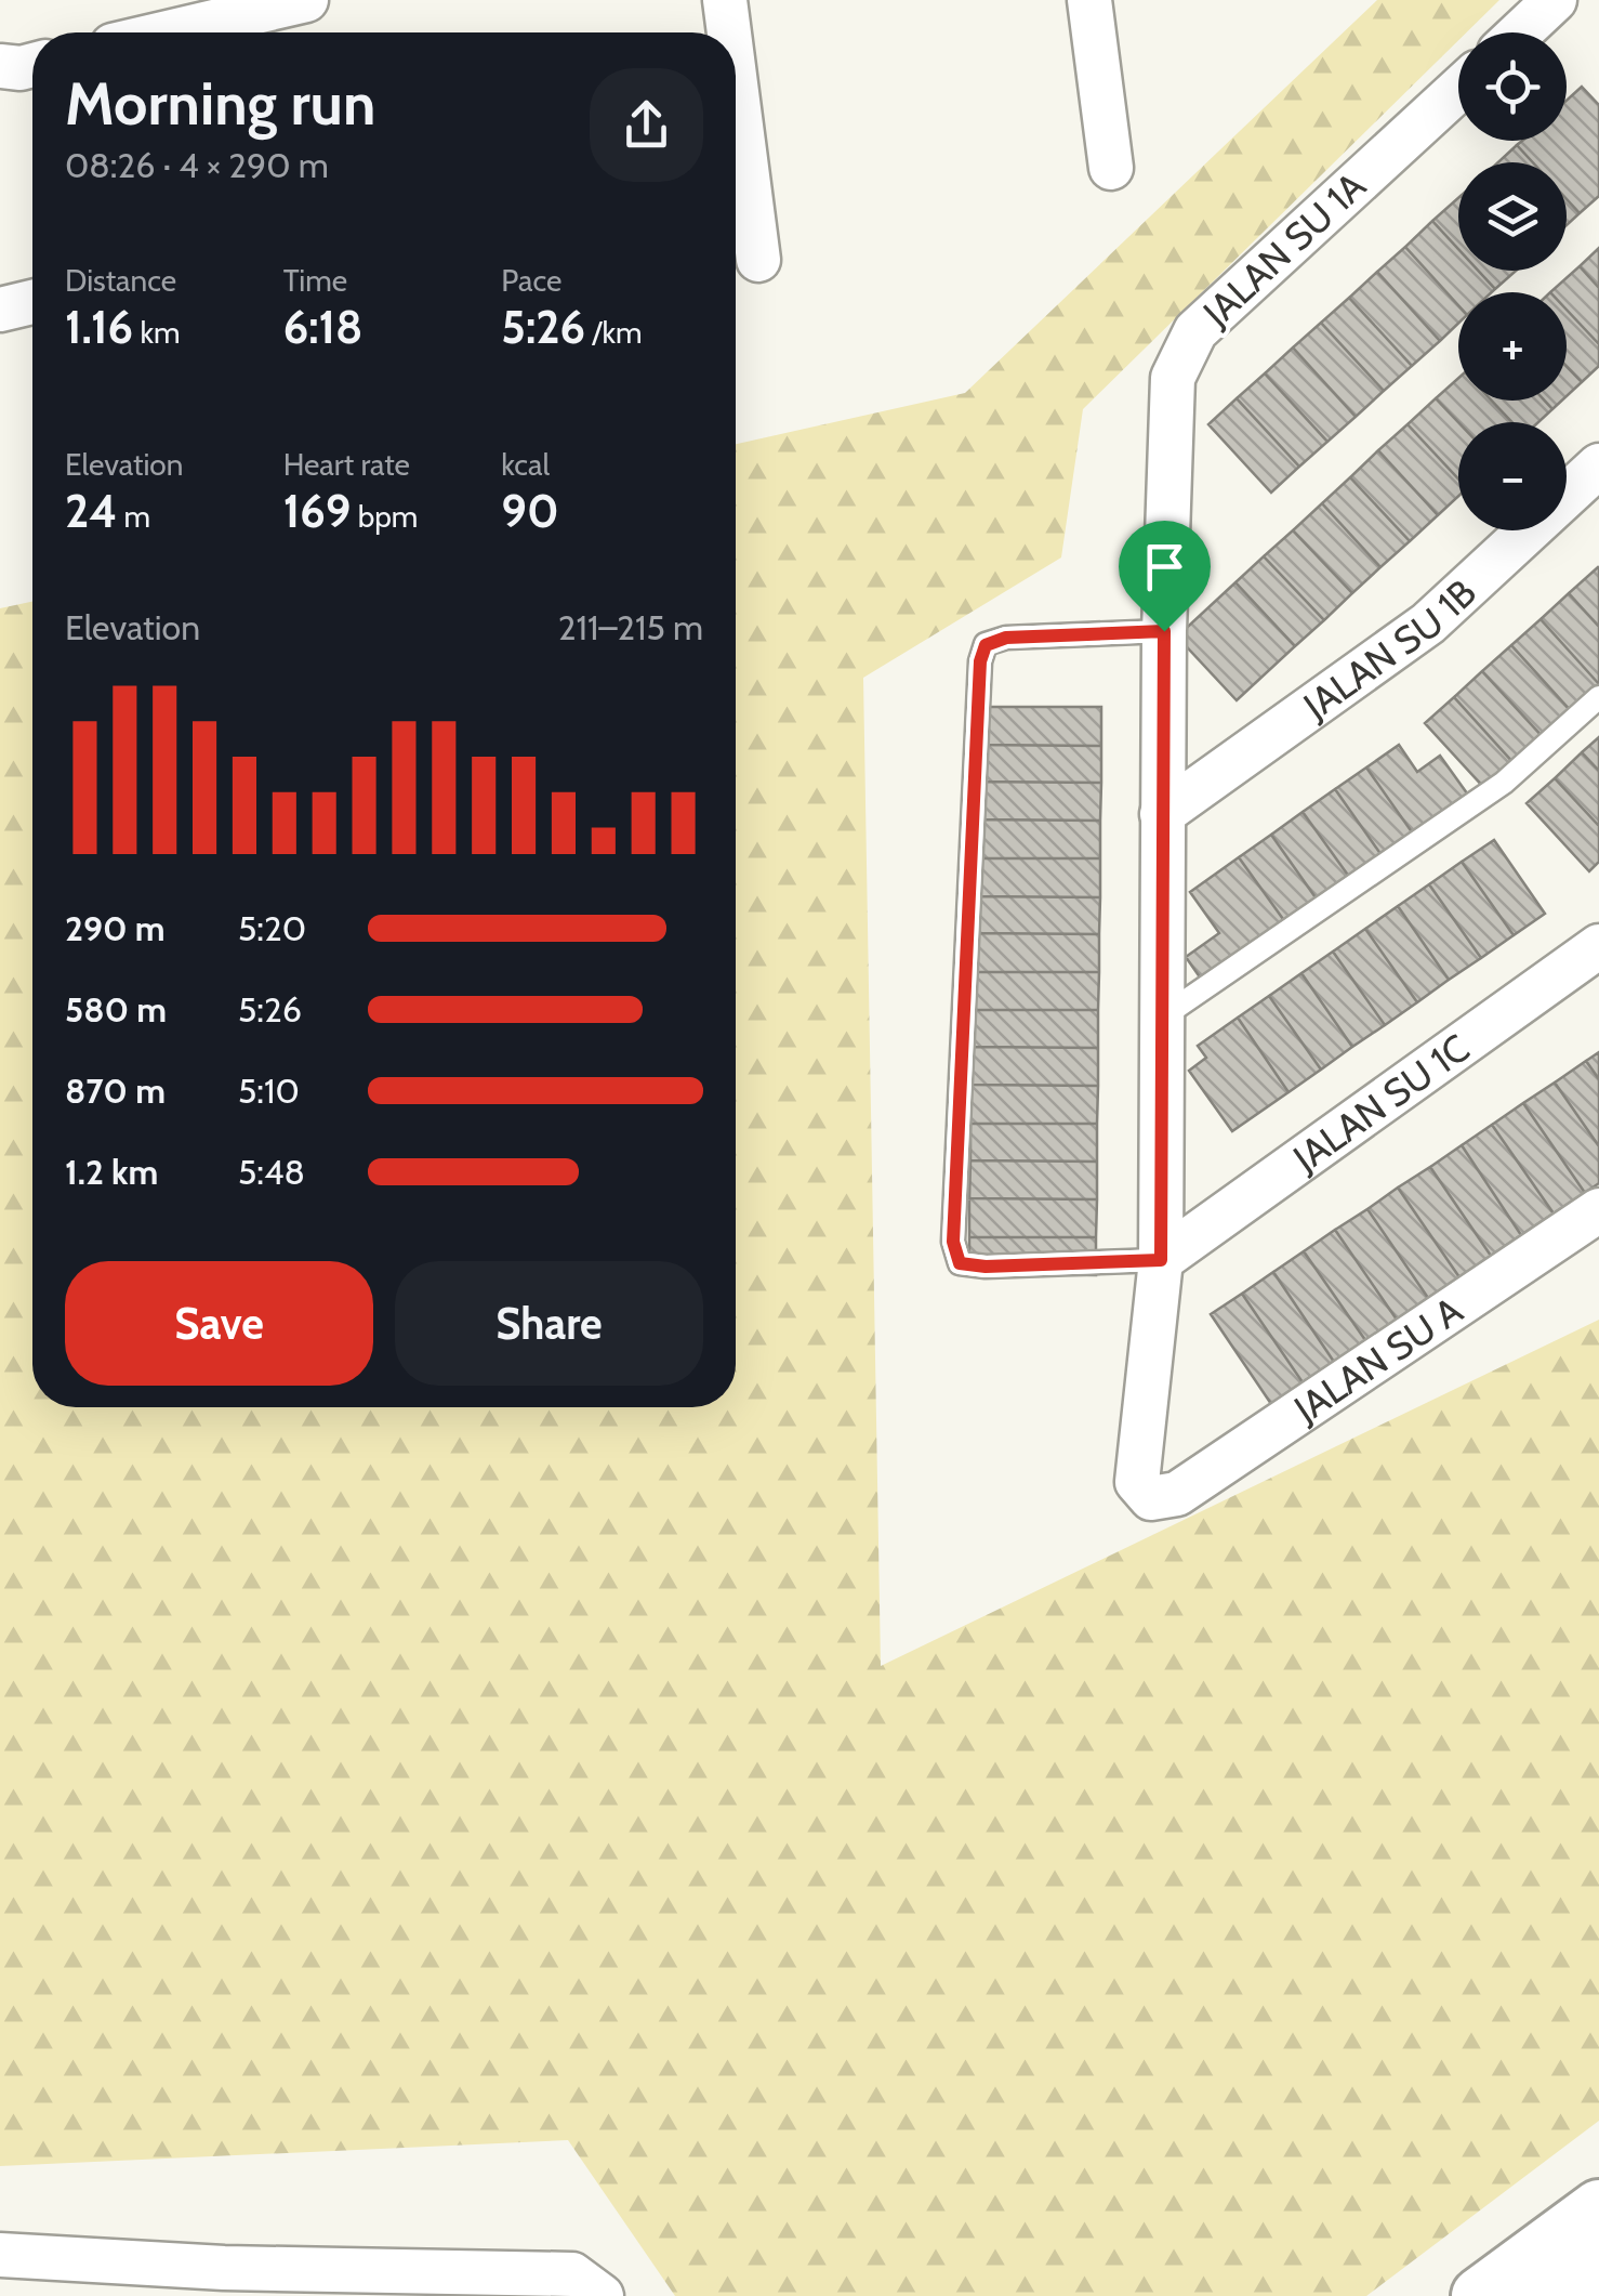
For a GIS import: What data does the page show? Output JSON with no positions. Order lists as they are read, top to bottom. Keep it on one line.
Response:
{"streets":{"street":["JALAN SU 1A","JALAN SU 1B","JALAN SU 1C","JALAN SU A"]},"crossings":[["JALAN SU 1A","JALAN SU 1B"],["JALAN SU 1A","JALAN SU 1C"],["JALAN SU 1A","JALAN SU A"]],"page":{"map_buttons":["+","−"],"heading":["Morning run","08:26 · 4 × 290 m"],"stats":[["Distance","1.16 km"],["Time","6:18"],["Pace","5:26 /km"],["Elevation","24 m"],["Heart rate","169 bpm"],["kcal","90"]],"chart":["Elevation","211–215 m"],"list":[{"name":"290 m","note":"5:20"},{"name":"580 m","note":"5:26"},{"name":"870 m","note":"5:10"},{"name":"1.2 km","note":"5:48"}],"buttons":["Save","Share"]}}
